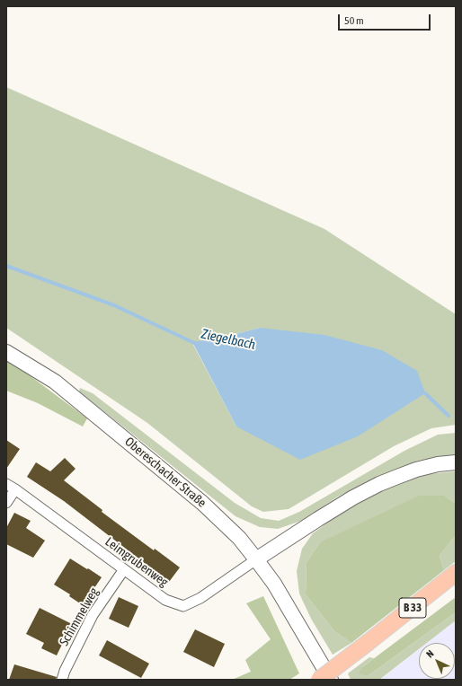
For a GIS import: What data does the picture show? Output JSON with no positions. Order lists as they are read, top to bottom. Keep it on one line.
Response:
{"streets":{"main road":["Obereschacher Straße","B 33"],"street":["Leimgrubenweg","Schimmelweg"]},"crossings":[["Obereschacher Straße","Leimgrubenweg"],["Leimgrubenweg","Schimmelweg"]],"water":["Ziegelbach"],"scale_bar":"50 m","north":"top left"}
